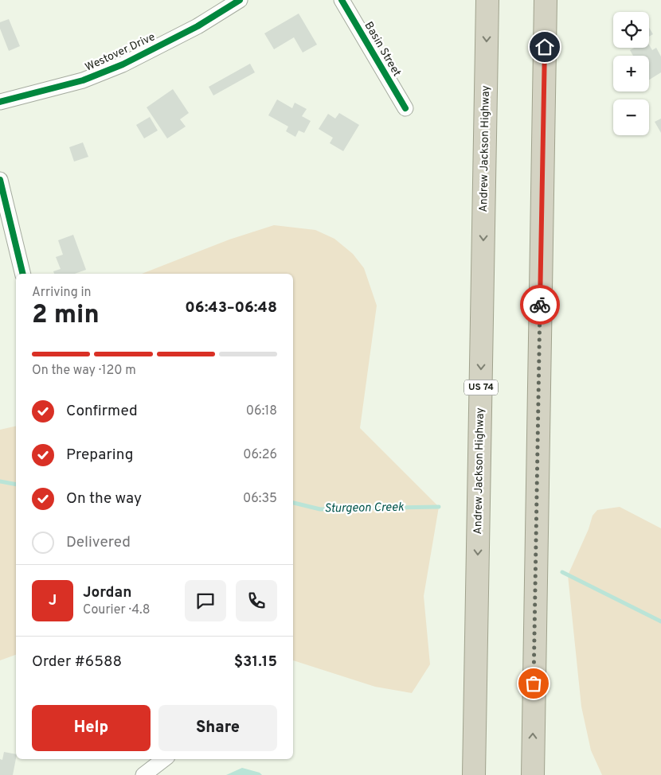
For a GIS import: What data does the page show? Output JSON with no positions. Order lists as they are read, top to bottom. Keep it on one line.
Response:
{"streets":{"highway":["Andrew Jackson Highway","US 74"],"street":["Basin Street","Westover Drive"]},"water":["Sturgeon Creek"],"page":{"map_buttons":["+","−"],"heading":["2 min","Arriving in","06:43–06:48"],"panel":["Jordan","Courier · 4.8","Order #6588","$31.15"],"bar":"On the way · 120 m","list":[["Confirmed","06:18"],["Preparing","06:26"],["On the way","06:35"],"Delivered"],"round":"J","buttons":["Help","Share"]}}
